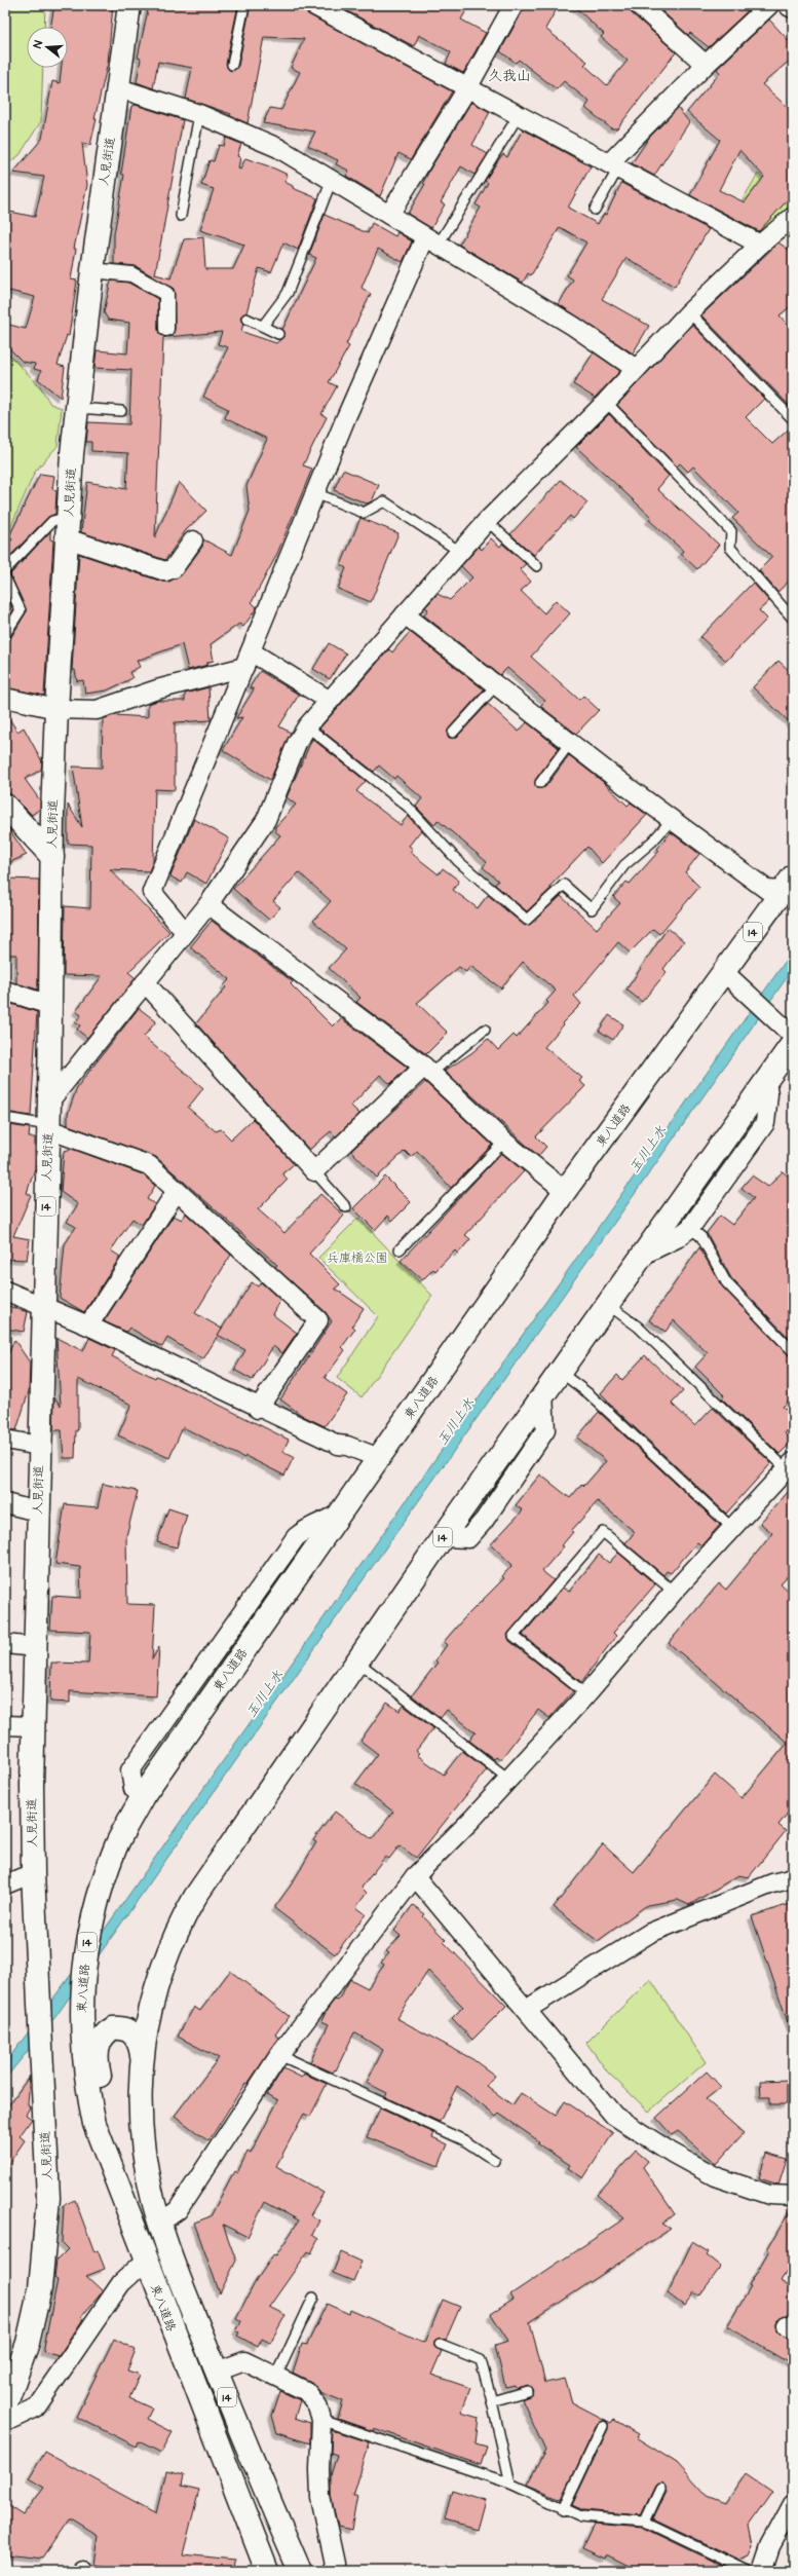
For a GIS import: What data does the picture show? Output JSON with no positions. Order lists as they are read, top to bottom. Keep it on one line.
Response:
{"streets":{"main road":["人見街道","14","東八道路"]},"districts":["久我山"],"water":["玉川上水"],"parks":["兵庫橋公園"],"north":"left"}
